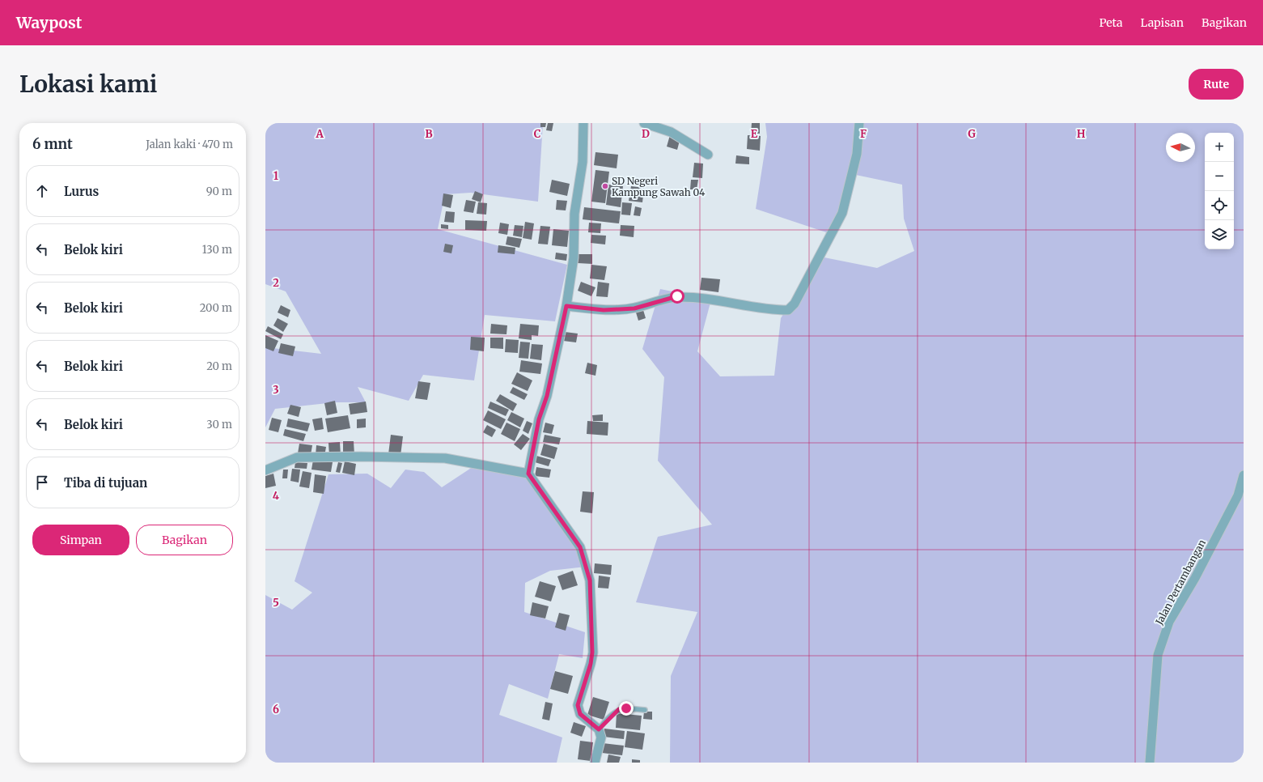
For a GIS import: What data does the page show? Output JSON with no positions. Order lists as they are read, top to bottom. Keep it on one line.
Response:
{"streets":{"street":["Jalan Pertambangan"]},"places":["SD Negeri Kampung Sawah 04"],"north":"left","page":{"header":"Waypost","nav":["Peta","Lapisan","Bagikan"],"buttons":["Rute",["Simpan","Bagikan"]],"title":"Lokasi kami","heading":["6 mnt","Jalan kaki · 470 m"],"map_buttons":["+","−"],"list":[["Lurus","90 m"],["Belok kiri","130 m"],["Belok kiri","200 m"],["Belok kiri","20 m"],["Belok kiri","30 m"],"Tiba di tujuan"]},"grid":{"columns":["A","B","C","D","E","F","G","H"],"rows":["1","2","3","4","5","6"]}}
